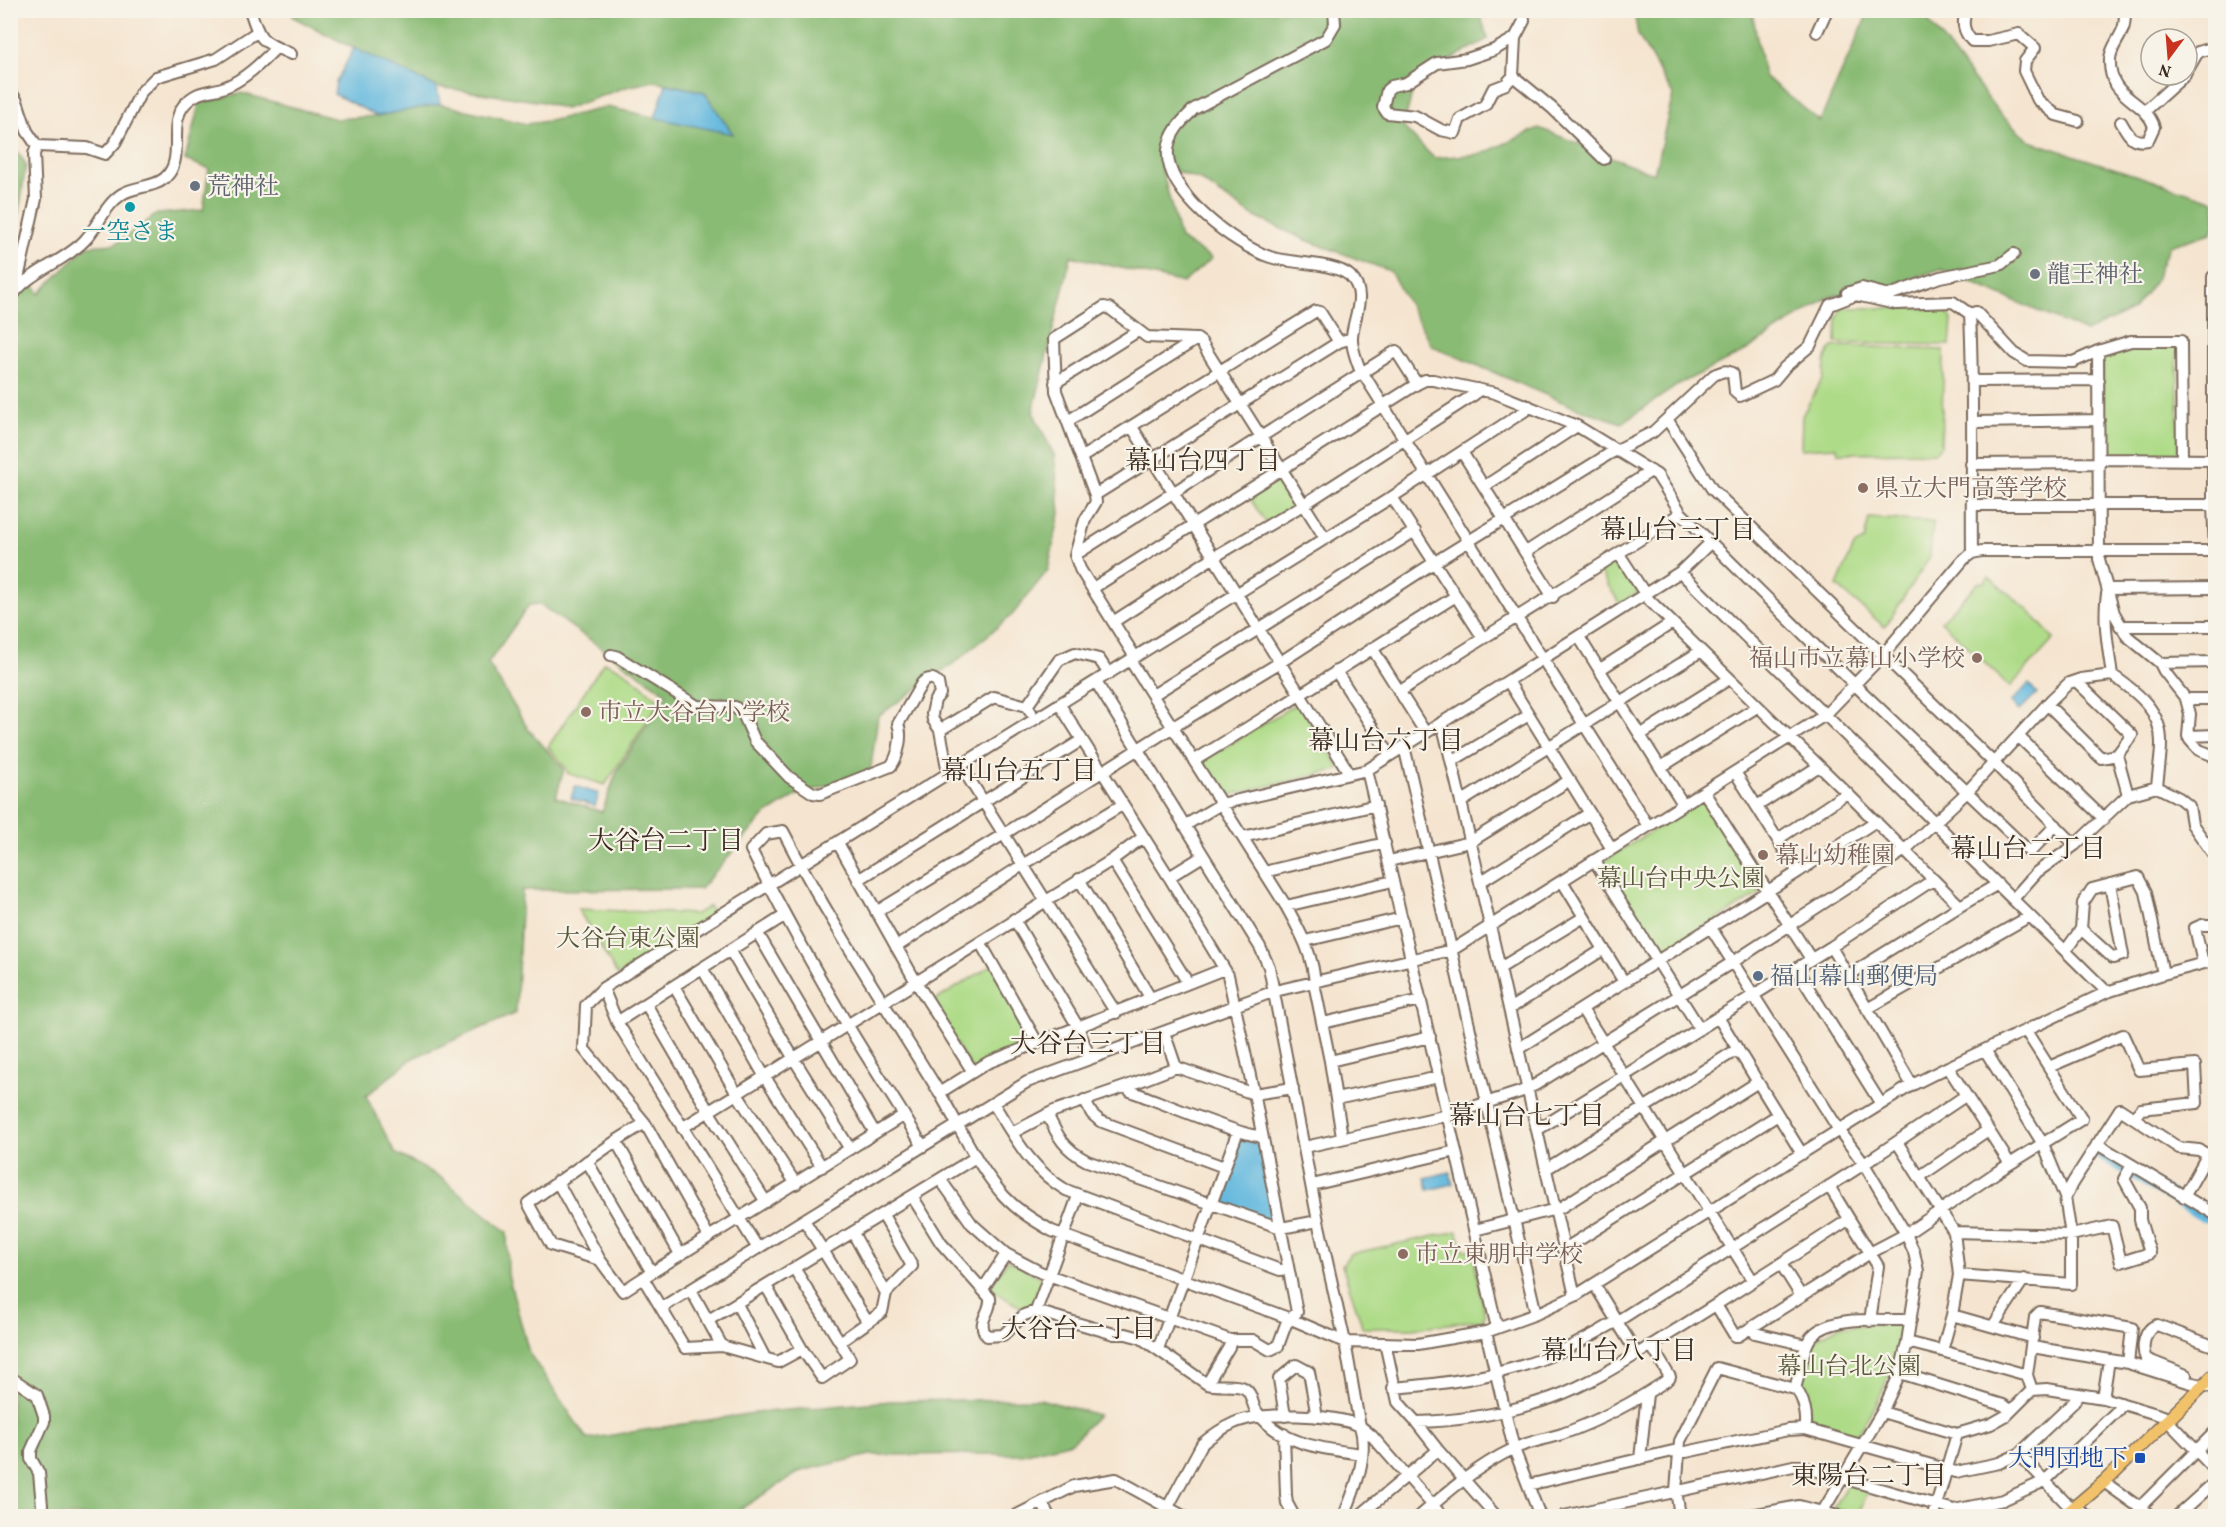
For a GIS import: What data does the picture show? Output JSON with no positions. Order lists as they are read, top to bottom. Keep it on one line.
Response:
{"districts":["幕山台四丁目","幕山台三丁目","幕山台六丁目","幕山台五丁目","大谷台二丁目","幕山台二丁目","大谷台三丁目","幕山台七丁目","大谷台一丁目","幕山台八丁目","東陽台二丁目"],"parks":["幕山台中央公園","大谷台東公園","幕山台北公園"],"places":{"other":["荒神社","一空さま","龍王神社","県立大門高等学校","福山市立幕山小学校","市立大谷台小学校","幕山幼稚園","福山幕山郵便局","市立東朋中学校"],"transit":["大門団地下"]},"north":"bottom"}
